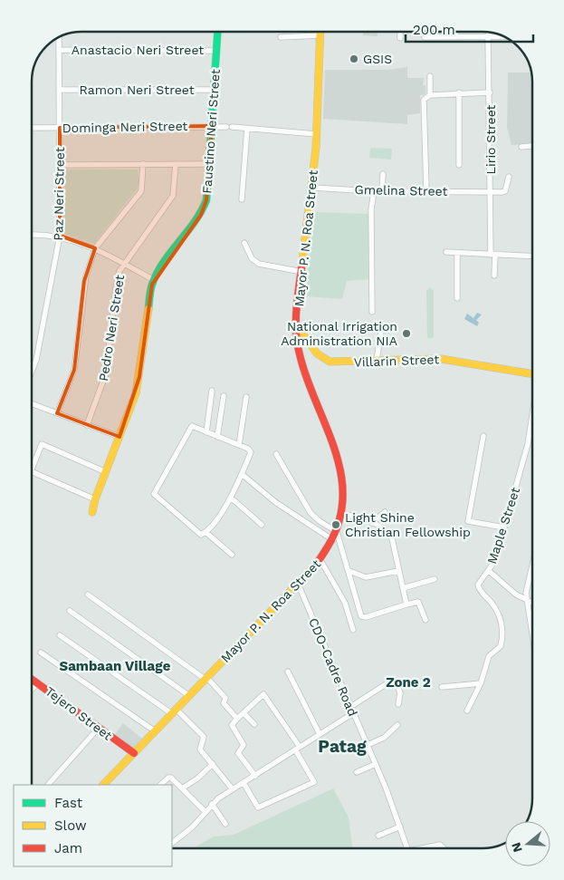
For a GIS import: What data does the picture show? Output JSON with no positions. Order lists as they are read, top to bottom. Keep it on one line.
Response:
{"streets":{"main road":["Faustino Neri Street","Mayor P. N. Roa Street","Villarin Street","Tejero Street"],"street":["Anastacio Neri Street","Ramon Neri Street","Dominga Neri Street","Lirio Street","Gmelina Street","Paz Neri Street","Pedro Neri Street","Maple Street","CDO-Cadre Road"]},"crossings":[["Anastacio Neri Street","Faustino Neri Street"],["Anastacio Neri Street","Paz Neri Street"],["Ramon Neri Street","Faustino Neri Street"],["Ramon Neri Street","Paz Neri Street"],["Dominga Neri Street","Faustino Neri Street"],["Dominga Neri Street","Paz Neri Street"],["Dominga Neri Street","Mayor P. N. Roa Street"],["Lirio Street","Gmelina Street"],["Gmelina Street","Mayor P. N. Roa Street"],["Mayor P. N. Roa Street","Villarin Street"],["Mayor P. N. Roa Street","CDO-Cadre Road"],["Mayor P. N. Roa Street","Tejero Street"]],"districts":["Sambaan Village","Zone 2","Patag"],"places":["GSIS","National Irrigation Administration NIA","Light Shine Christian Fellowship"],"legend":["Fast","Slow","Jam"],"scale_bar":"200 m","north":"left"}
